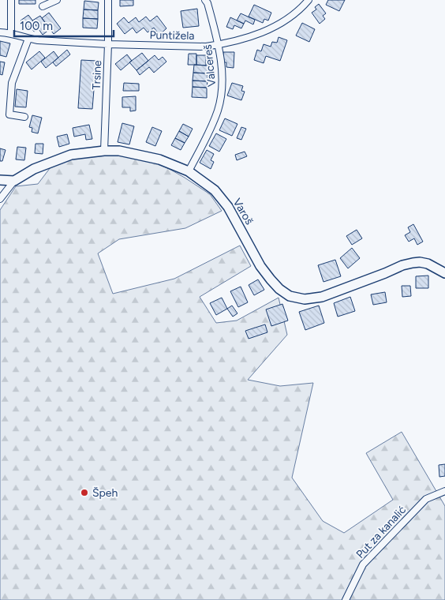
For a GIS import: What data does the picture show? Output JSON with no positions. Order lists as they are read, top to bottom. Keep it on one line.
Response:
{"streets":{"main road":["Varoš"],"street":["Puntižela","Valcereš","Trsine","Put za kanalić"]},"crossings":[["Puntižela","Valcereš"],["Puntižela","Trsine"],["Valcereš","Varoš"],["Trsine","Varoš"]],"places":["Špeh"],"scale_bar":"100 m"}
